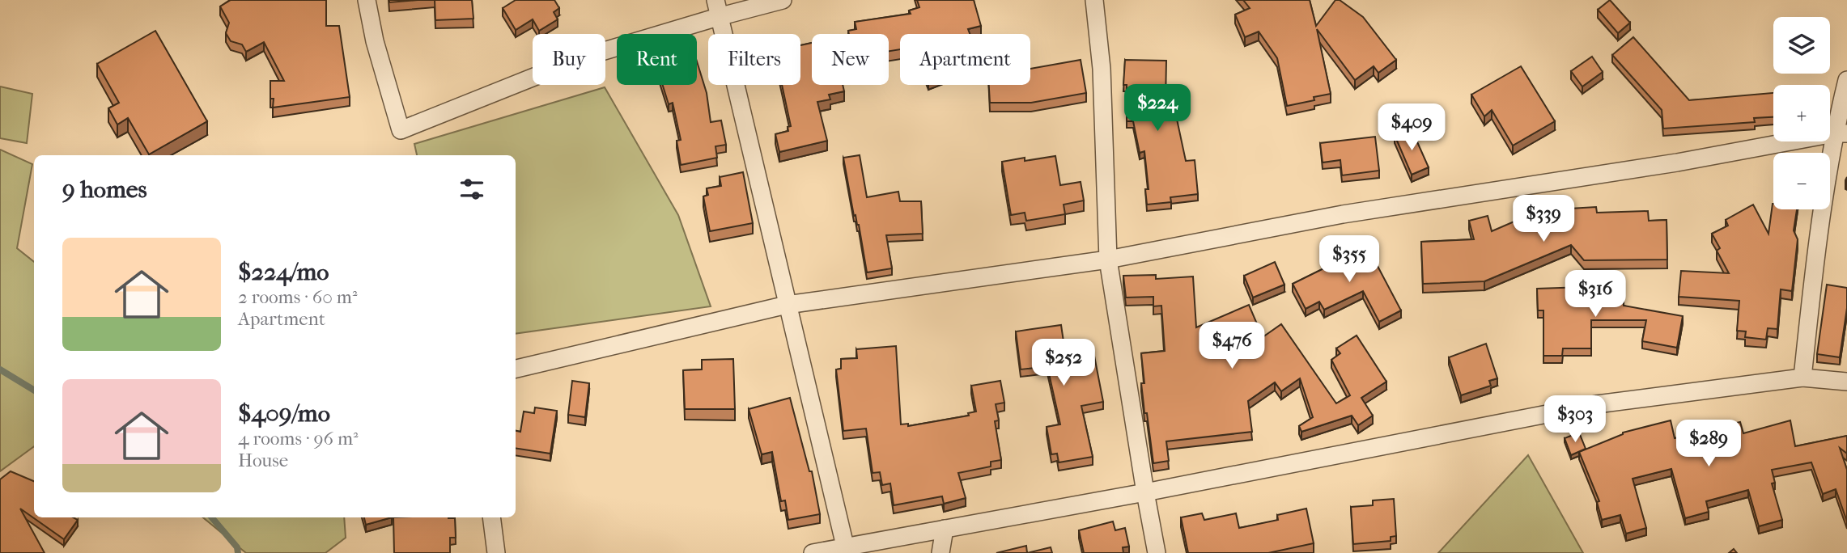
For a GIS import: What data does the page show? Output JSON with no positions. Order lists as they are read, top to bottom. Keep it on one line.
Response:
{"page":{"map_buttons":["+","−"],"chip":["Buy","Rent","Filters","New","Apartment"],"price":["$224","$409","$339","$355","$316","$476","$252","$303","$289"],"heading":"9 homes","list":[{"name":"$224/mo","note":"2 rooms · 60 m² · Apartment"},{"name":"$409/mo","note":"4 rooms · 96 m² · House"}]}}
